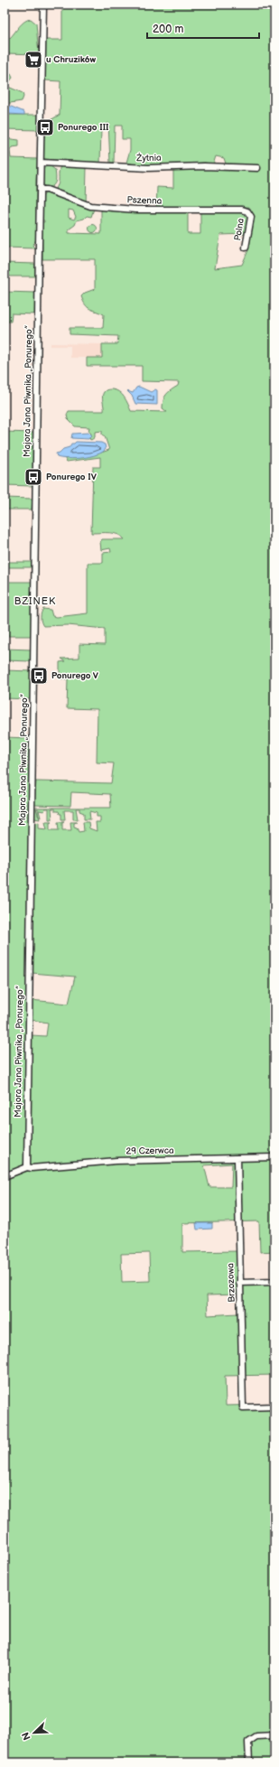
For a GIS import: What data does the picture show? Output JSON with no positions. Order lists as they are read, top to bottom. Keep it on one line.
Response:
{"streets":{"street":["Żytnia","Pszenna","Polna","Majora Jana Piwnika „Ponurego”","29 Czerwca","Brzozowa"]},"crossings":[["Żytnia","Majora Jana Piwnika „Ponurego”"],["Pszenna","Polna"],["Pszenna","Majora Jana Piwnika „Ponurego”"],["Majora Jana Piwnika „Ponurego”","29 Czerwca"],["29 Czerwca","Brzozowa"]],"districts":["BZINEK"],"places":{"supermarket":["u Chruzików"],"bus stop":["Ponurego III","Ponurego IV","Ponurego V"]},"scale_bar":"200 m","north":"bottom left"}
